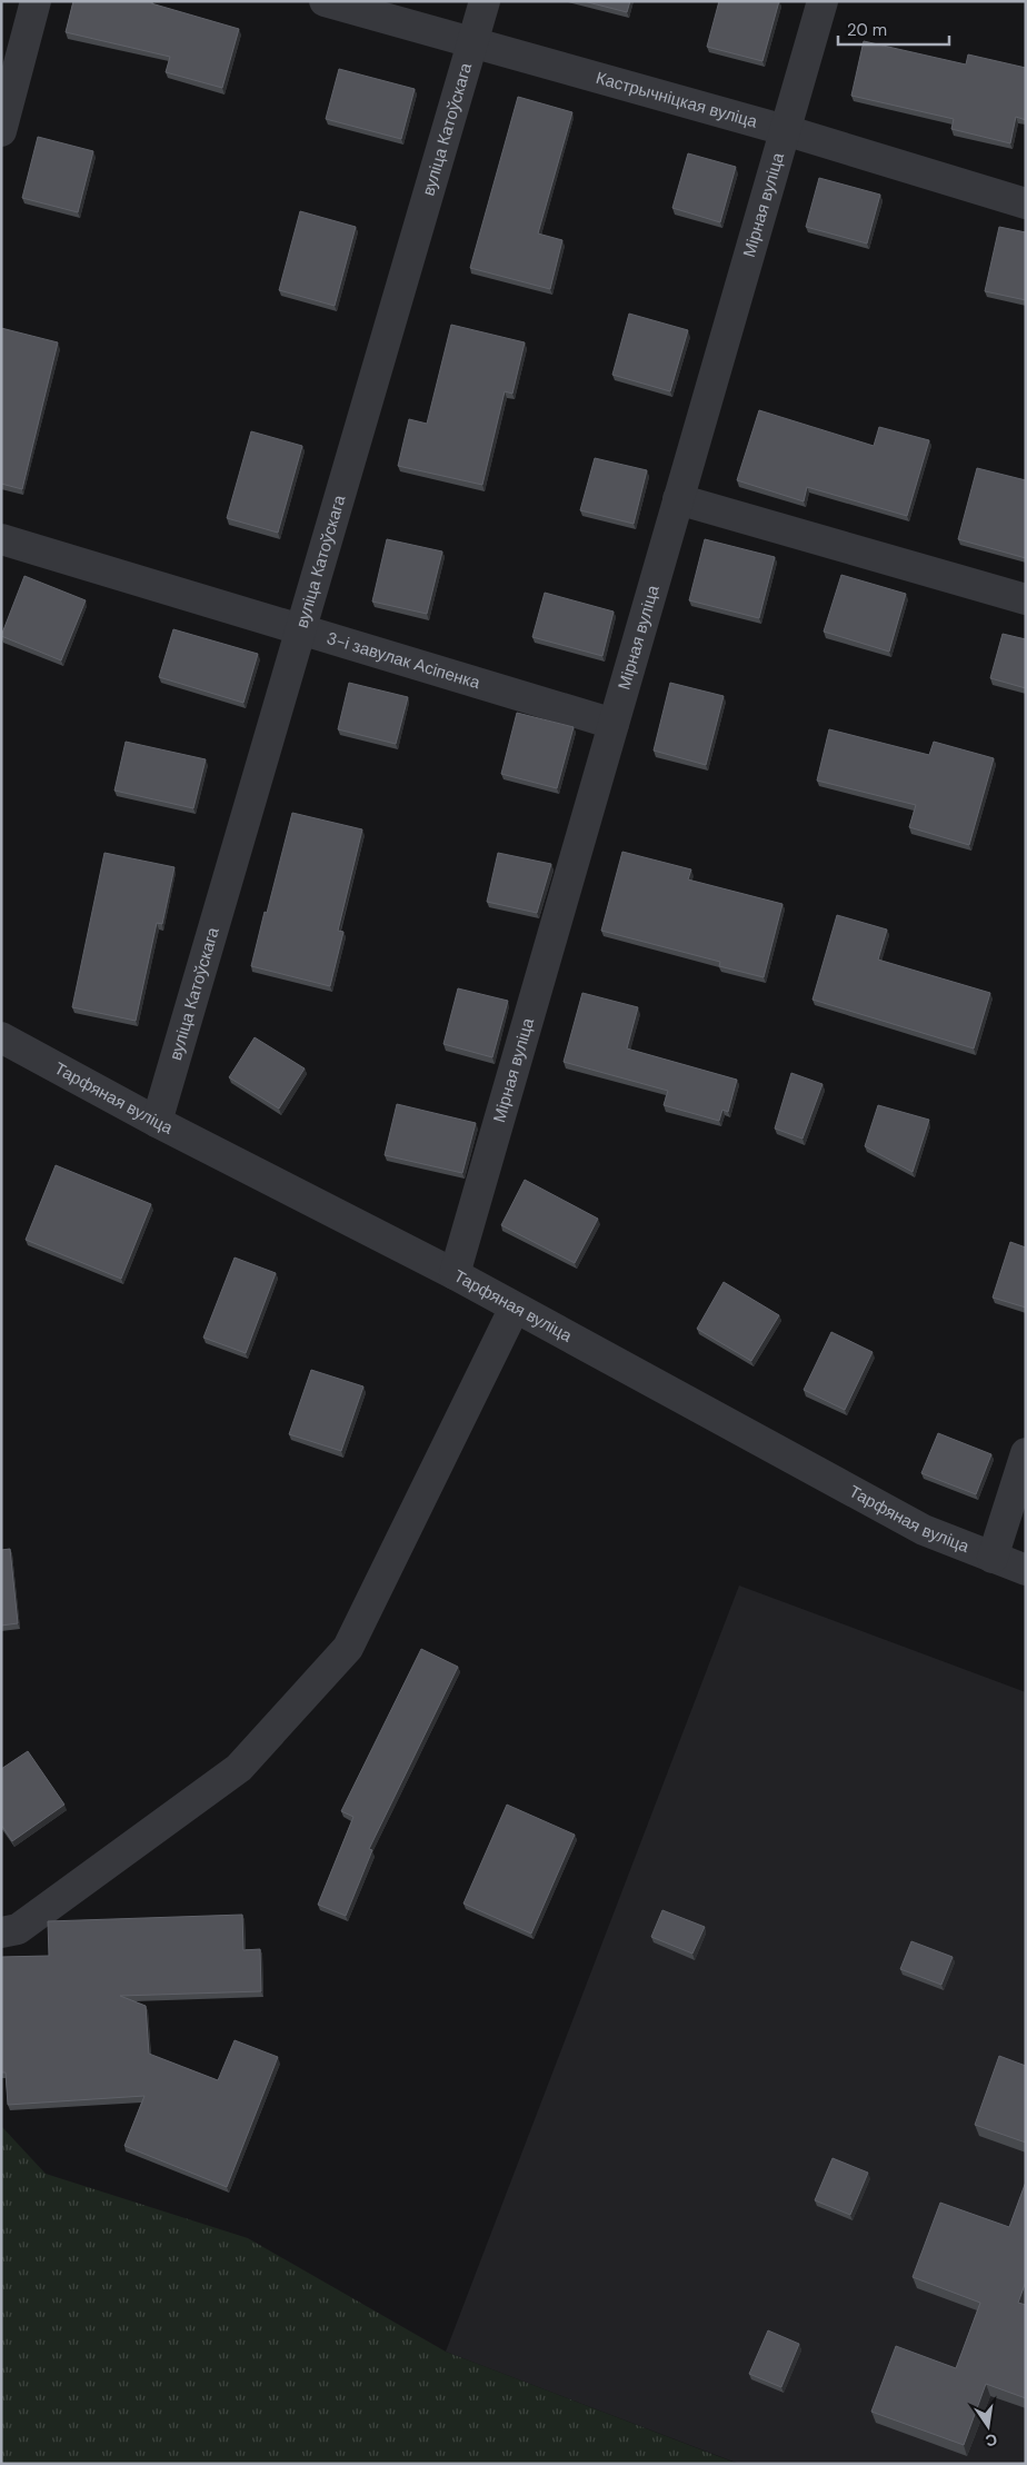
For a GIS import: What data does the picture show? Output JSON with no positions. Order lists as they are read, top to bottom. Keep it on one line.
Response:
{"streets":{"street":["Кастрычніцкая вуліца","вуліца Катоўскага","Мірная вуліца","3-і завулак Асіпенка","Тарфяная вуліца"]},"crossings":[["Кастрычніцкая вуліца","вуліца Катоўскага"],["Кастрычніцкая вуліца","Мірная вуліца"],["вуліца Катоўскага","3-і завулак Асіпенка"],["вуліца Катоўскага","Тарфяная вуліца"],["Мірная вуліца","3-і завулак Асіпенка"],["Мірная вуліца","Тарфяная вуліца"]],"scale_bar":"20 m","north":"bottom"}
